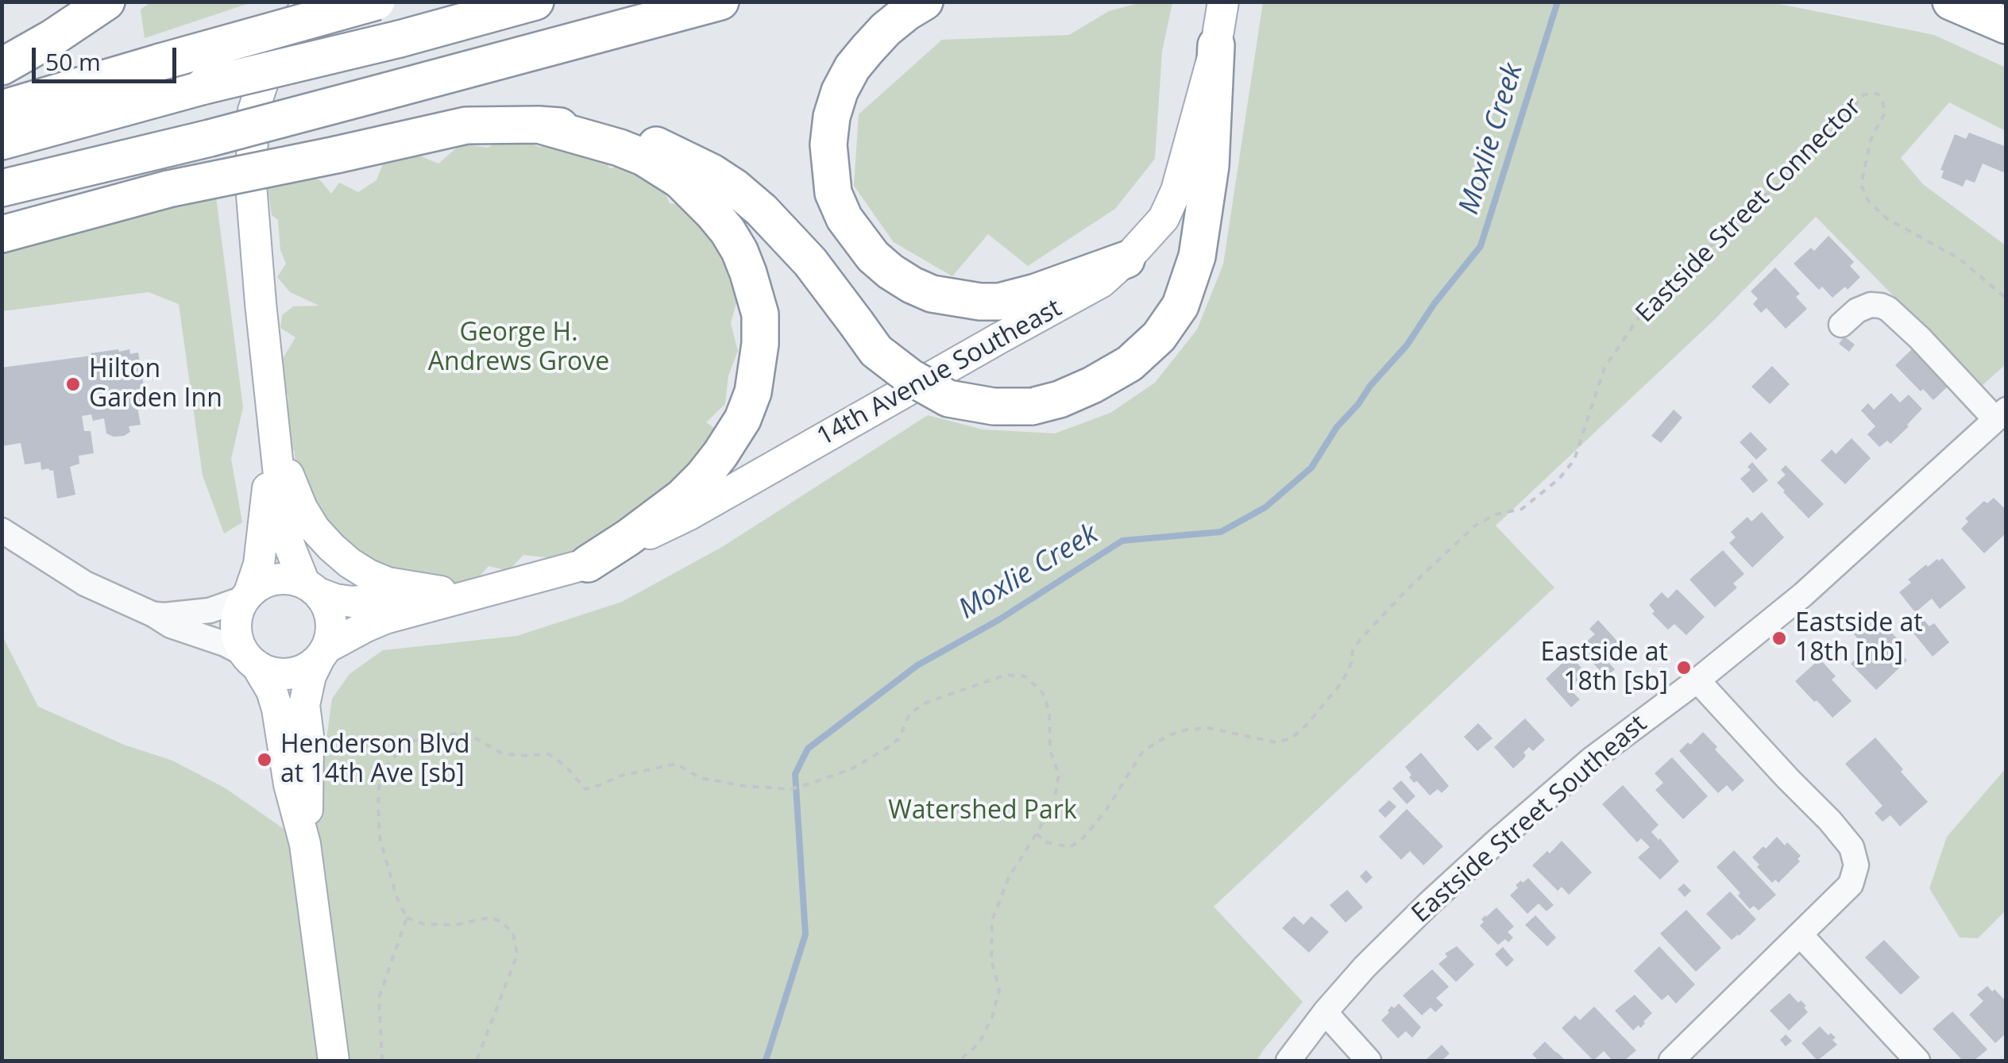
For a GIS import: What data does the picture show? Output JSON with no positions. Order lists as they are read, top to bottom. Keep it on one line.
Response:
{"streets":{"main road":["14th Avenue Southeast"],"street":["Eastside Street Southeast"],"path":["Eastside Street Connector"]},"water":["Moxlie Creek"],"parks":["George H. Andrews Grove","Watershed Park"],"places":["Hilton Garden Inn","Eastside at 18th [nb]","Eastside at 18th [sb]","Henderson Blvd at 14th Ave [sb]"],"scale_bar":"50 m"}
